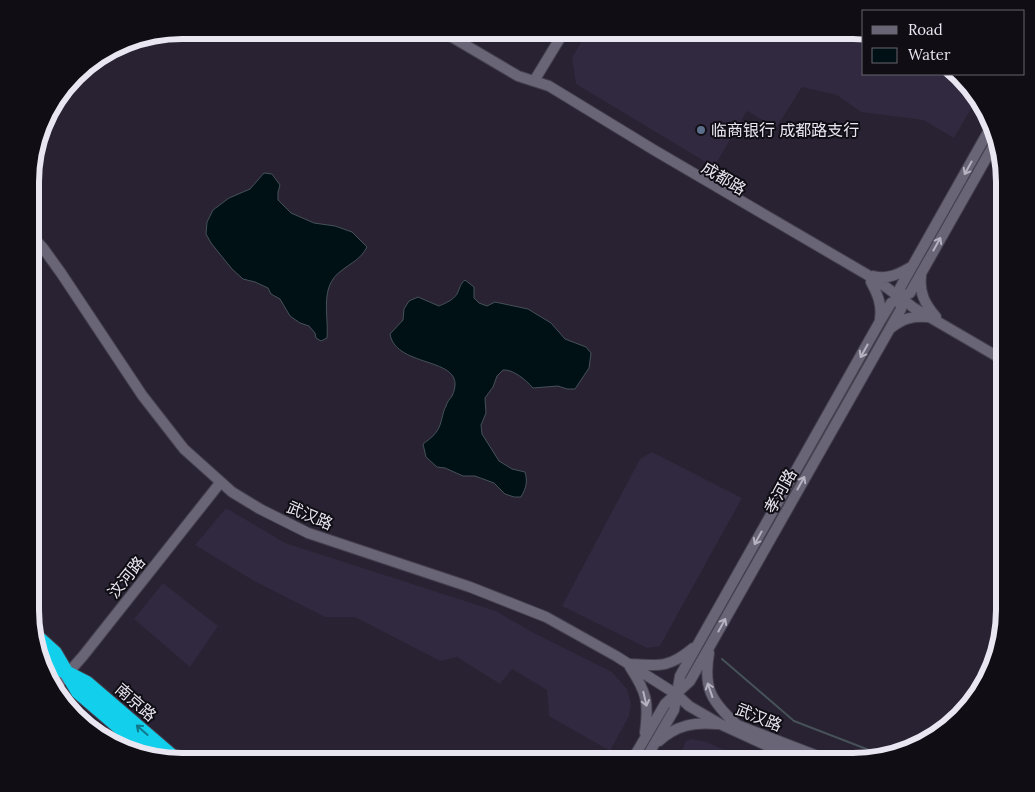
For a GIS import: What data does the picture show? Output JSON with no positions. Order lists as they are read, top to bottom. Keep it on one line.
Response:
{"streets":{"highway":["南京路"],"main road":["成都路","孝河路","武汉路","汶河路"]},"crossings":[["成都路","孝河路"],["孝河路","武汉路"],["武汉路","汶河路"],["汶河路","南京路"]],"places":["临商银行 成都路支行"],"legend":["Road","Water"]}
